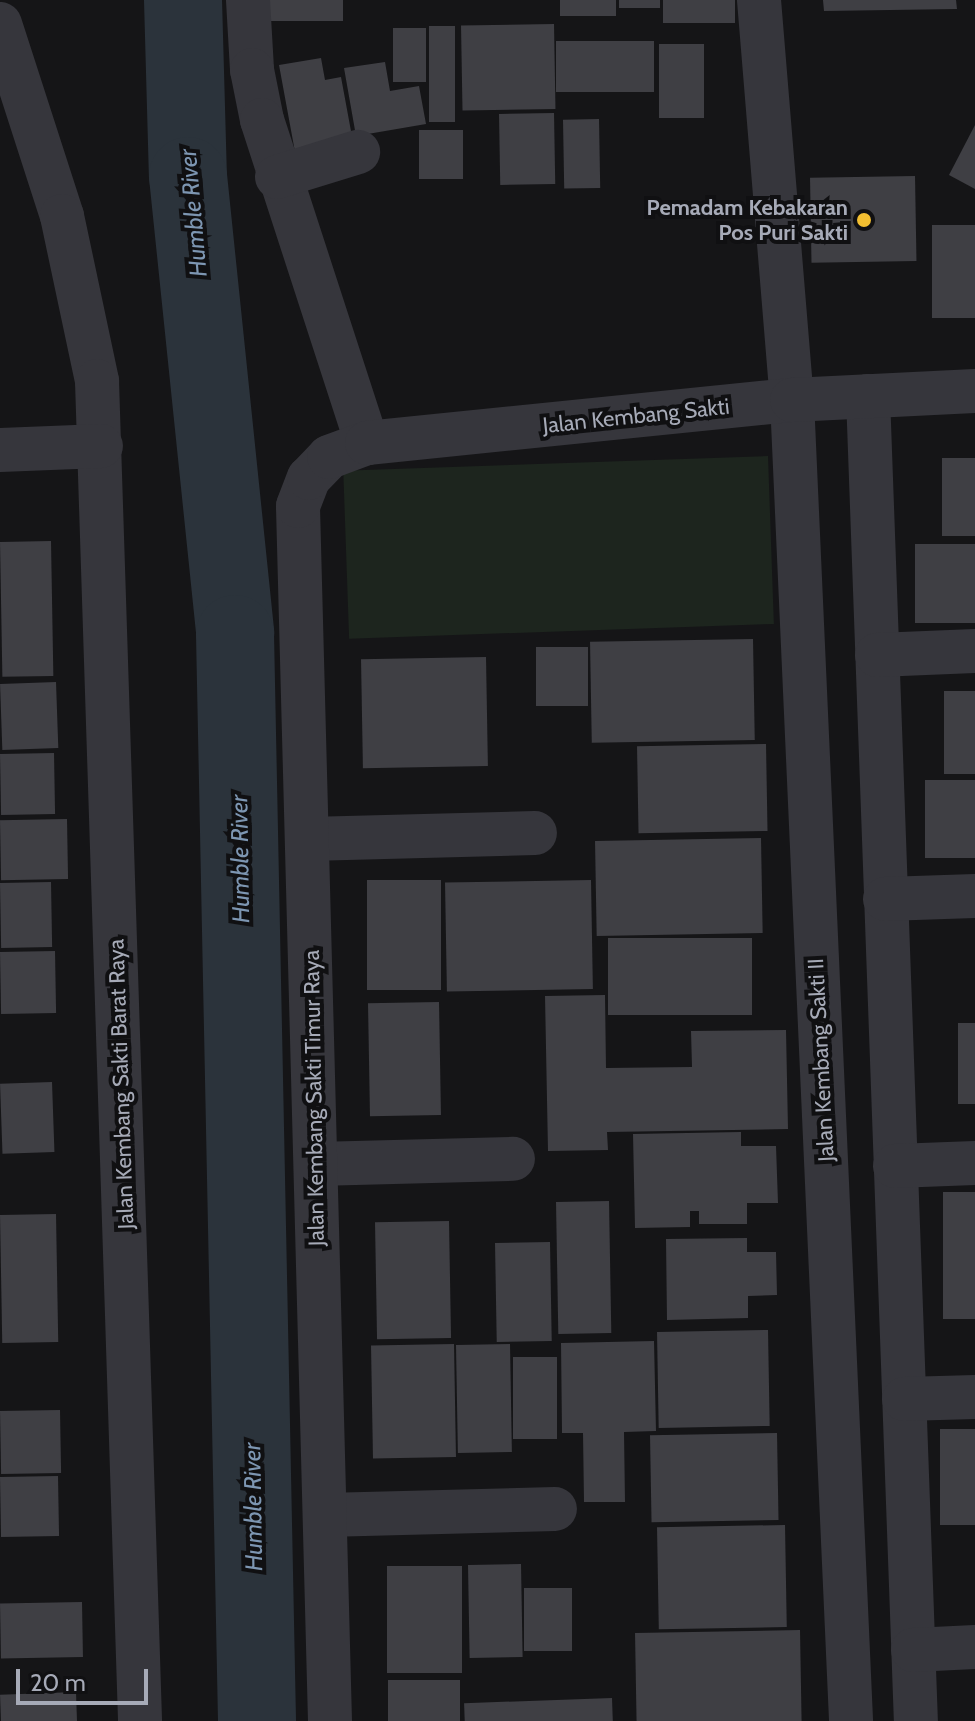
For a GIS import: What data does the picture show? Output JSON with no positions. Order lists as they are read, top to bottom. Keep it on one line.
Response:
{"streets":{"street":["Jalan Kembang Sakti","Jalan Kembang Sakti II","Jalan Kembang Sakti Barat Raya","Jalan Kembang Sakti Timur Raya"]},"crossings":[["Jalan Kembang Sakti","Jalan Kembang Sakti II"],["Jalan Kembang Sakti","Jalan Kembang Sakti Timur Raya"]],"water":["Humble River"],"places":["Pemadam Kebakaran Pos Puri Sakti"],"scale_bar":"20 m"}
